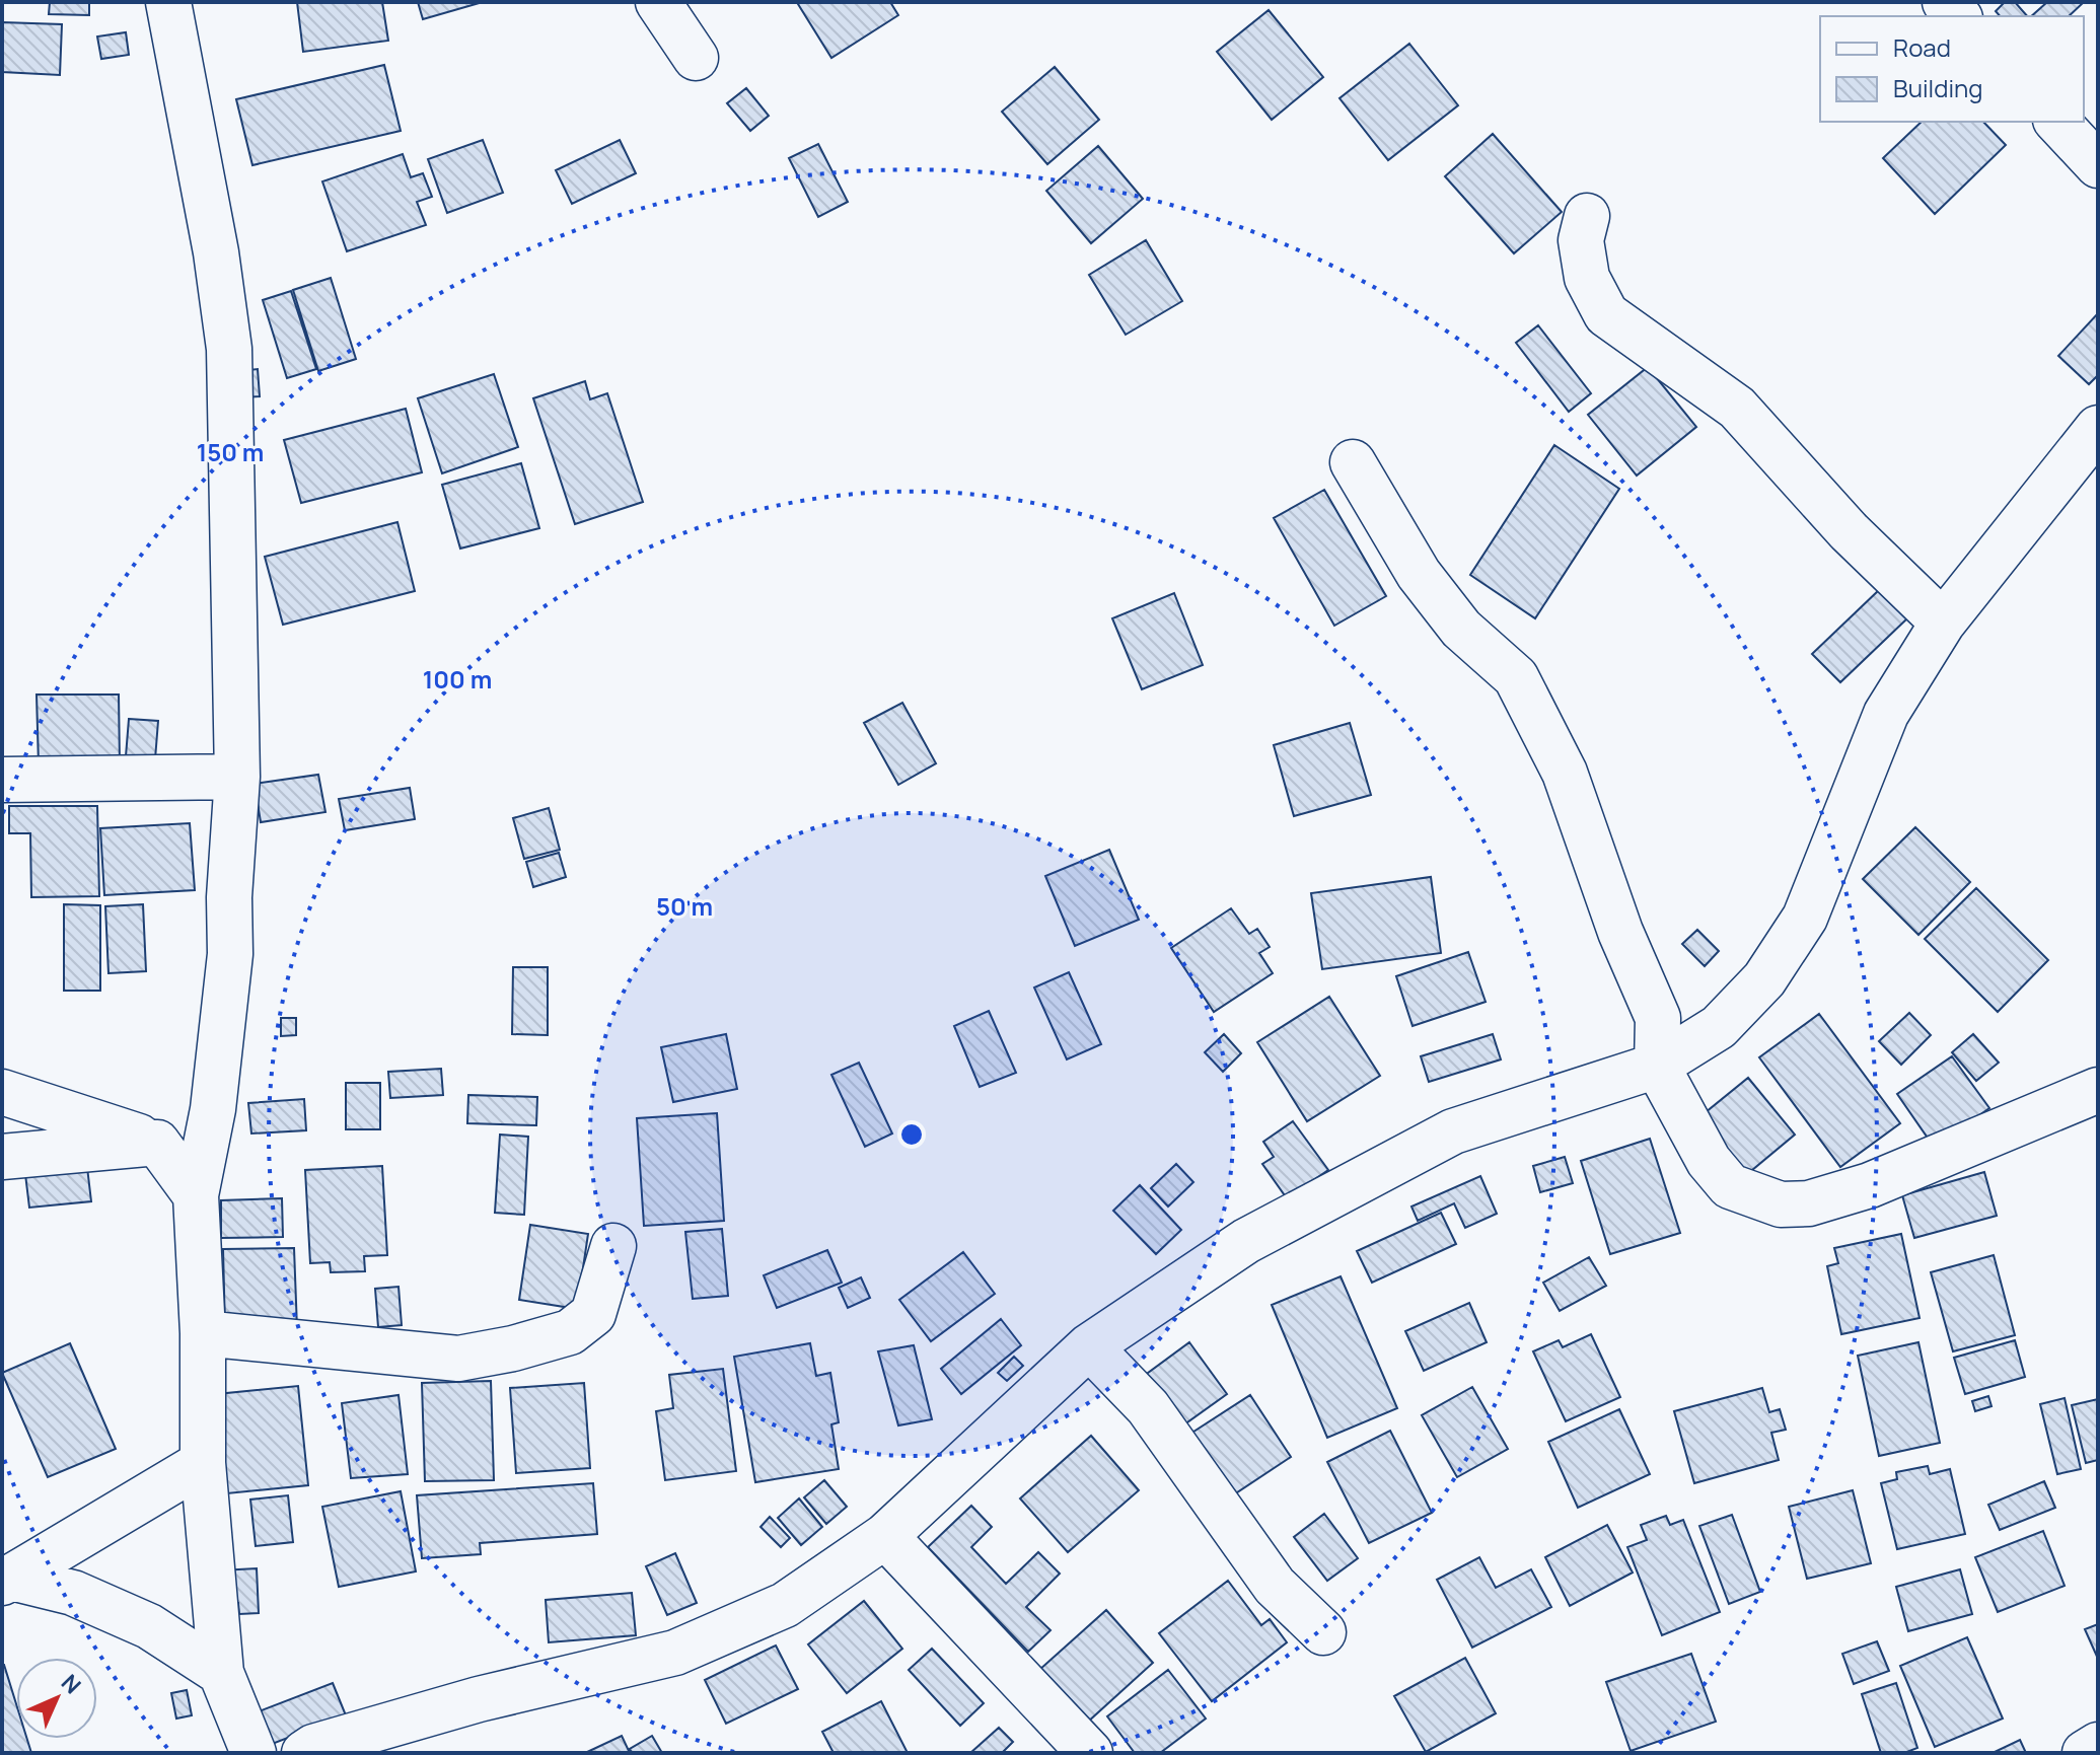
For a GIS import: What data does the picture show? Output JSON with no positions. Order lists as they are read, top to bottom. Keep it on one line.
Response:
{"legend":["Road","Building"],"north":"top right","rings":["150 m","100 m","50 m"]}
